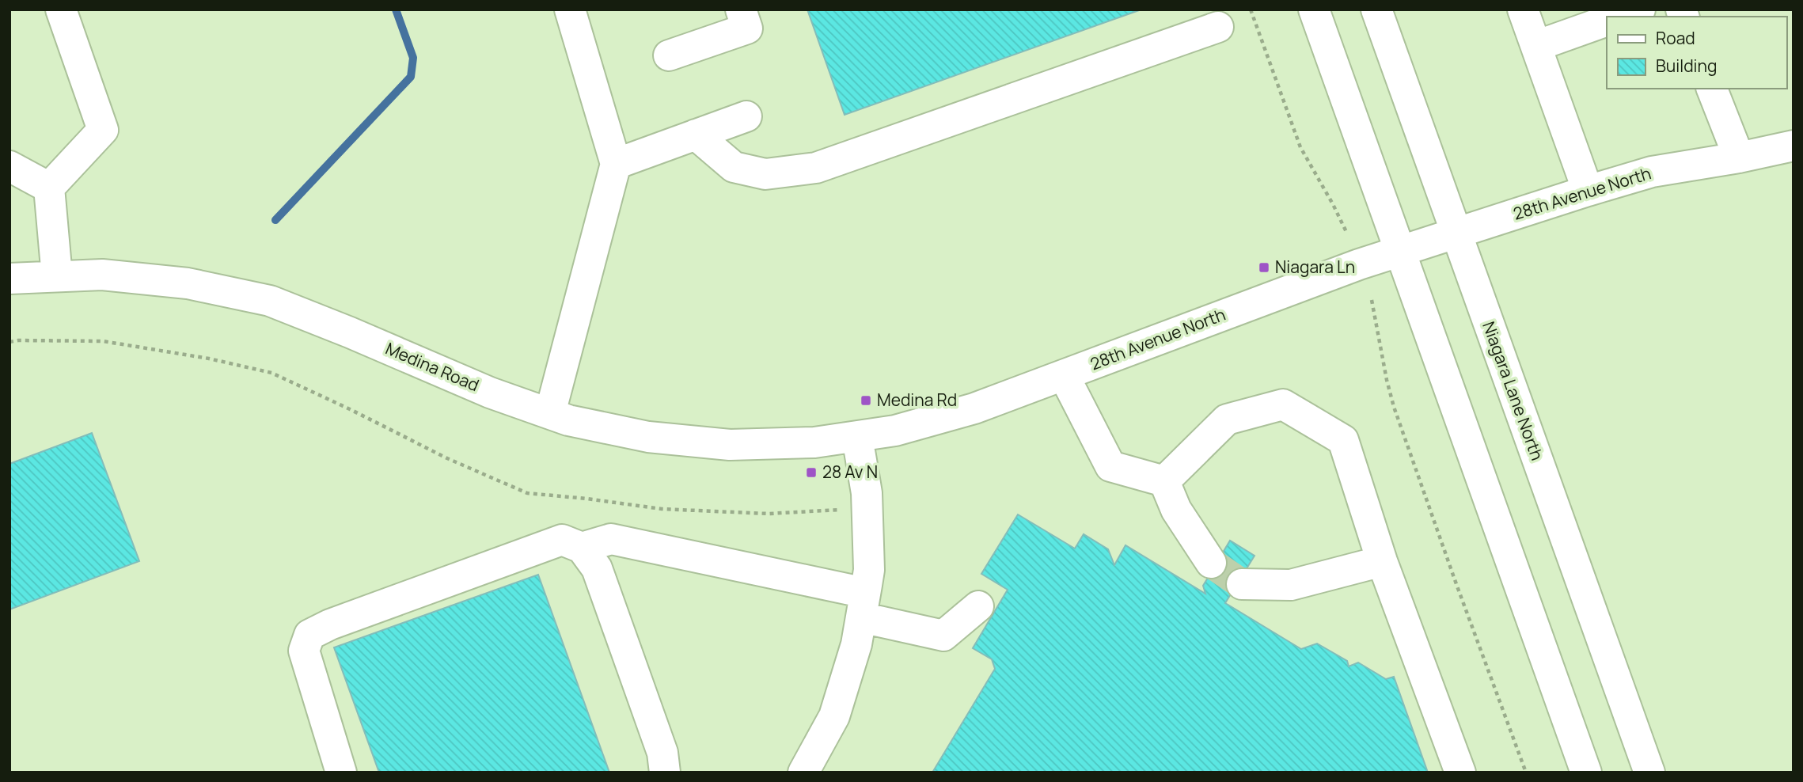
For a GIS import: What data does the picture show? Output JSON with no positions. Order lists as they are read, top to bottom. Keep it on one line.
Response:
{"streets":{"street":["28th Avenue North","Medina Road","Niagara Lane North"]},"crossings":[["28th Avenue North","Medina Road"],["28th Avenue North","Niagara Lane North"]],"places":{"transit":["Niagara Ln","Medina Rd","28 Av N"]},"legend":["Road","Building"]}
